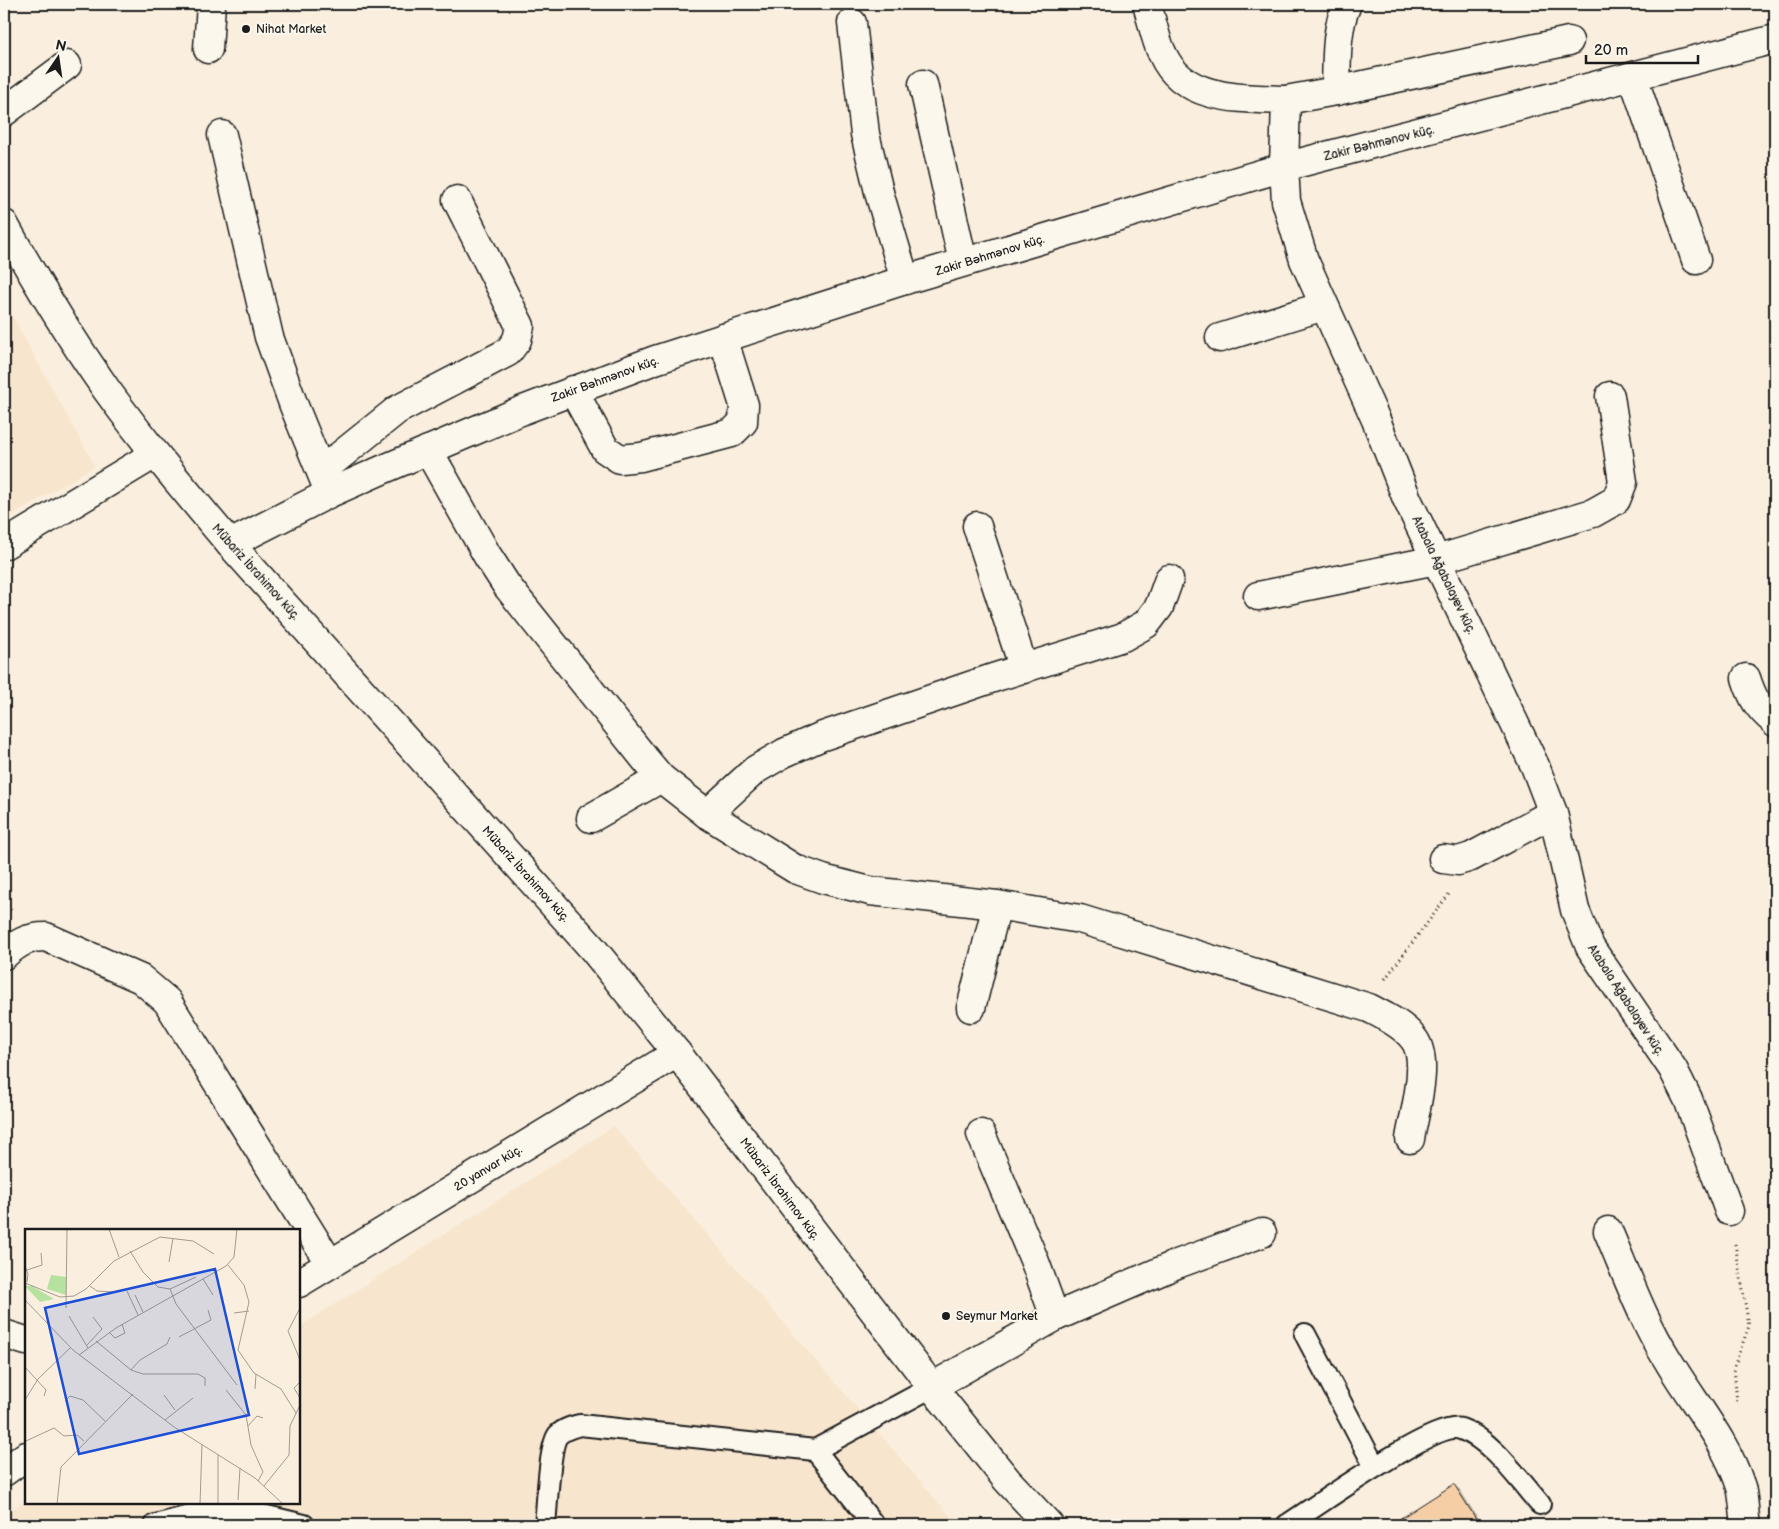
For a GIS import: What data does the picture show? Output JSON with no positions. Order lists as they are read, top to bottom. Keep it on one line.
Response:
{"streets":{"street":["Zakir Bəhmənov küç.","Mübariz İbrahimov küç.","Atabala Ağabalayev küç.","20 yanvar küç."]},"crossings":[["Zakir Bəhmənov küç.","Mübariz İbrahimov küç."],["Zakir Bəhmənov küç.","Atabala Ağabalayev küç."],["Mübariz İbrahimov küç.","20 yanvar küç."]],"places":["Nihat Market","Seymur Market"],"scale_bar":"20 m","north":"top"}
